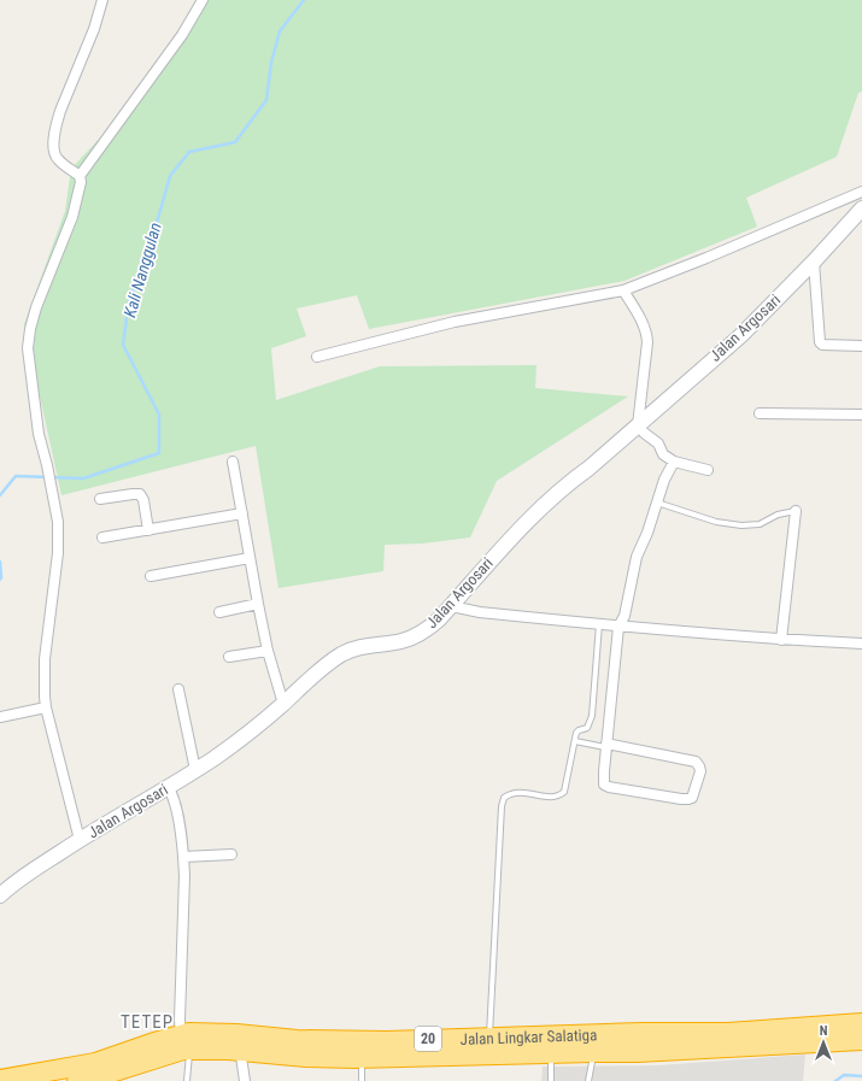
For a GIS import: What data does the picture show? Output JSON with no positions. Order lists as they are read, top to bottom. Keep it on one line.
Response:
{"streets":{"highway":["Jalan Lingkar Salatiga","20"],"street":["Jalan Argosari"]},"districts":["TETEP"],"water":["Kali Nanggulan"],"north":"top"}
